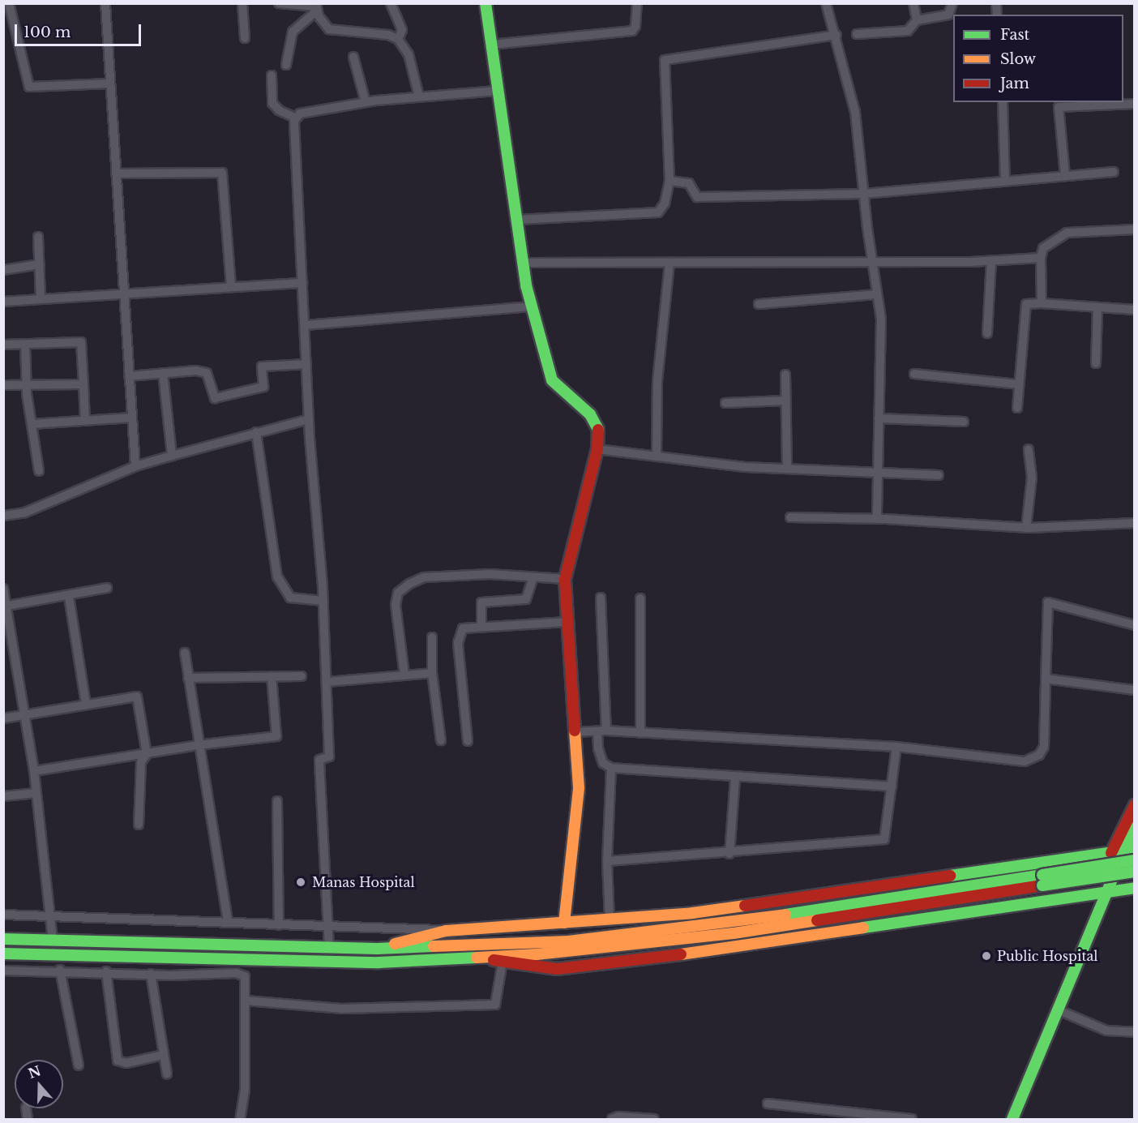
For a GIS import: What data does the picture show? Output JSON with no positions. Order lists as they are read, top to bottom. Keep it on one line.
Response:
{"places":["Manas Hospital","Public Hospital"],"legend":["Fast","Slow","Jam"],"scale_bar":"100 m","north":"top"}
